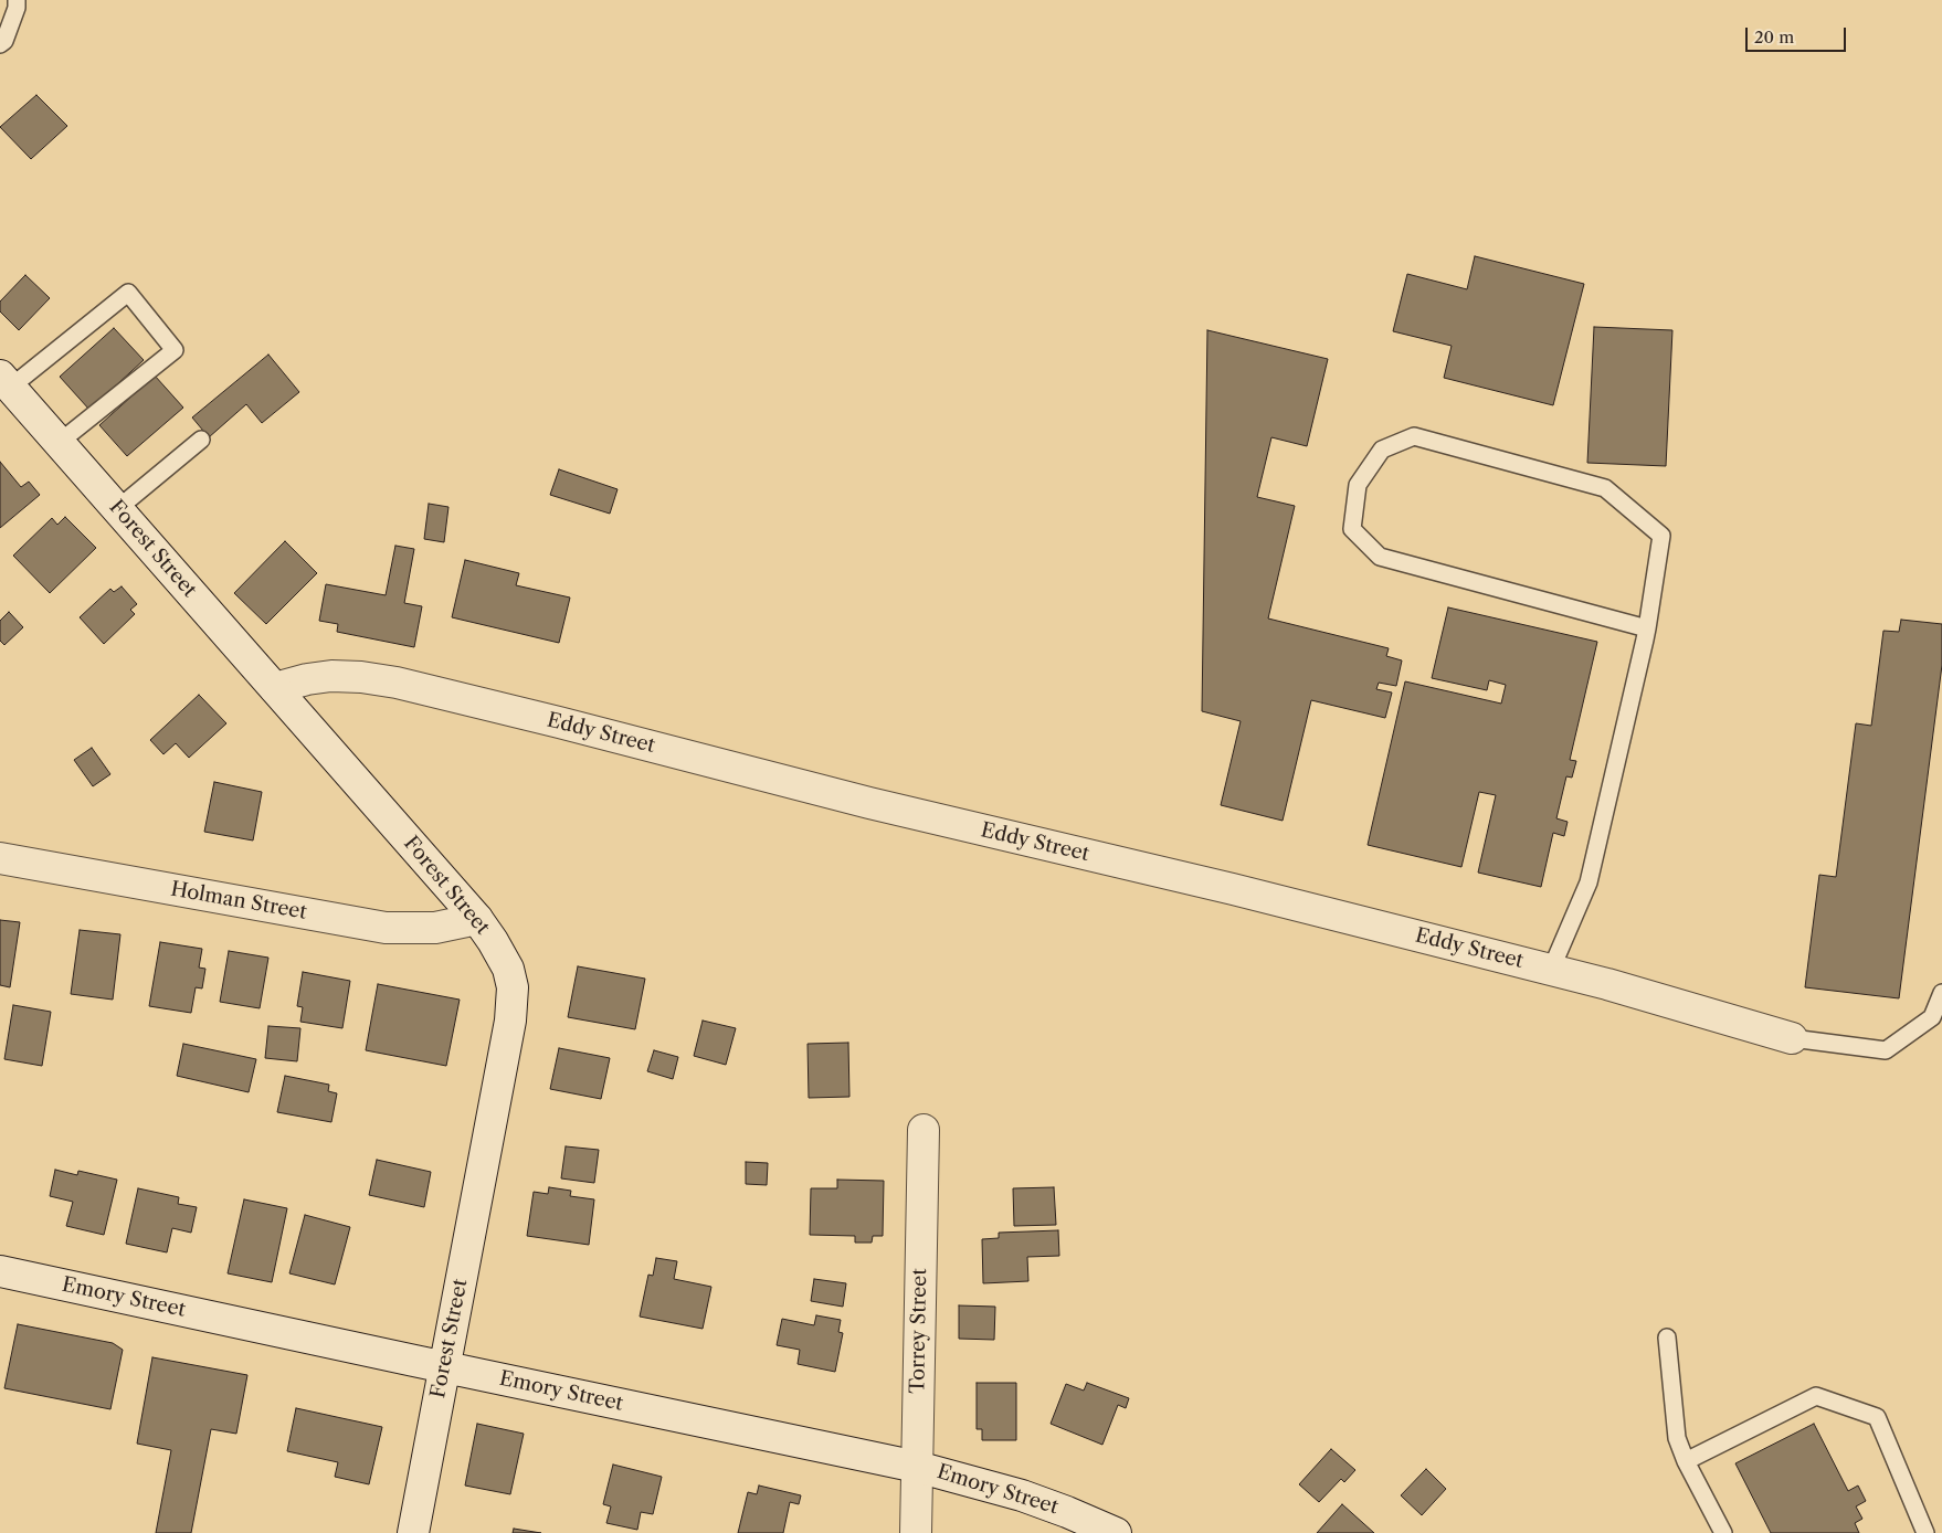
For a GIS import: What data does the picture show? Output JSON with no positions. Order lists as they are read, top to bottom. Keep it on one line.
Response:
{"streets":{"main road":["Forest Street","Eddy Street","Holman Street","Emory Street","Torrey Street"]},"crossings":[["Forest Street","Eddy Street"],["Forest Street","Holman Street"],["Forest Street","Emory Street"],["Emory Street","Torrey Street"]],"scale_bar":"20 m"}
